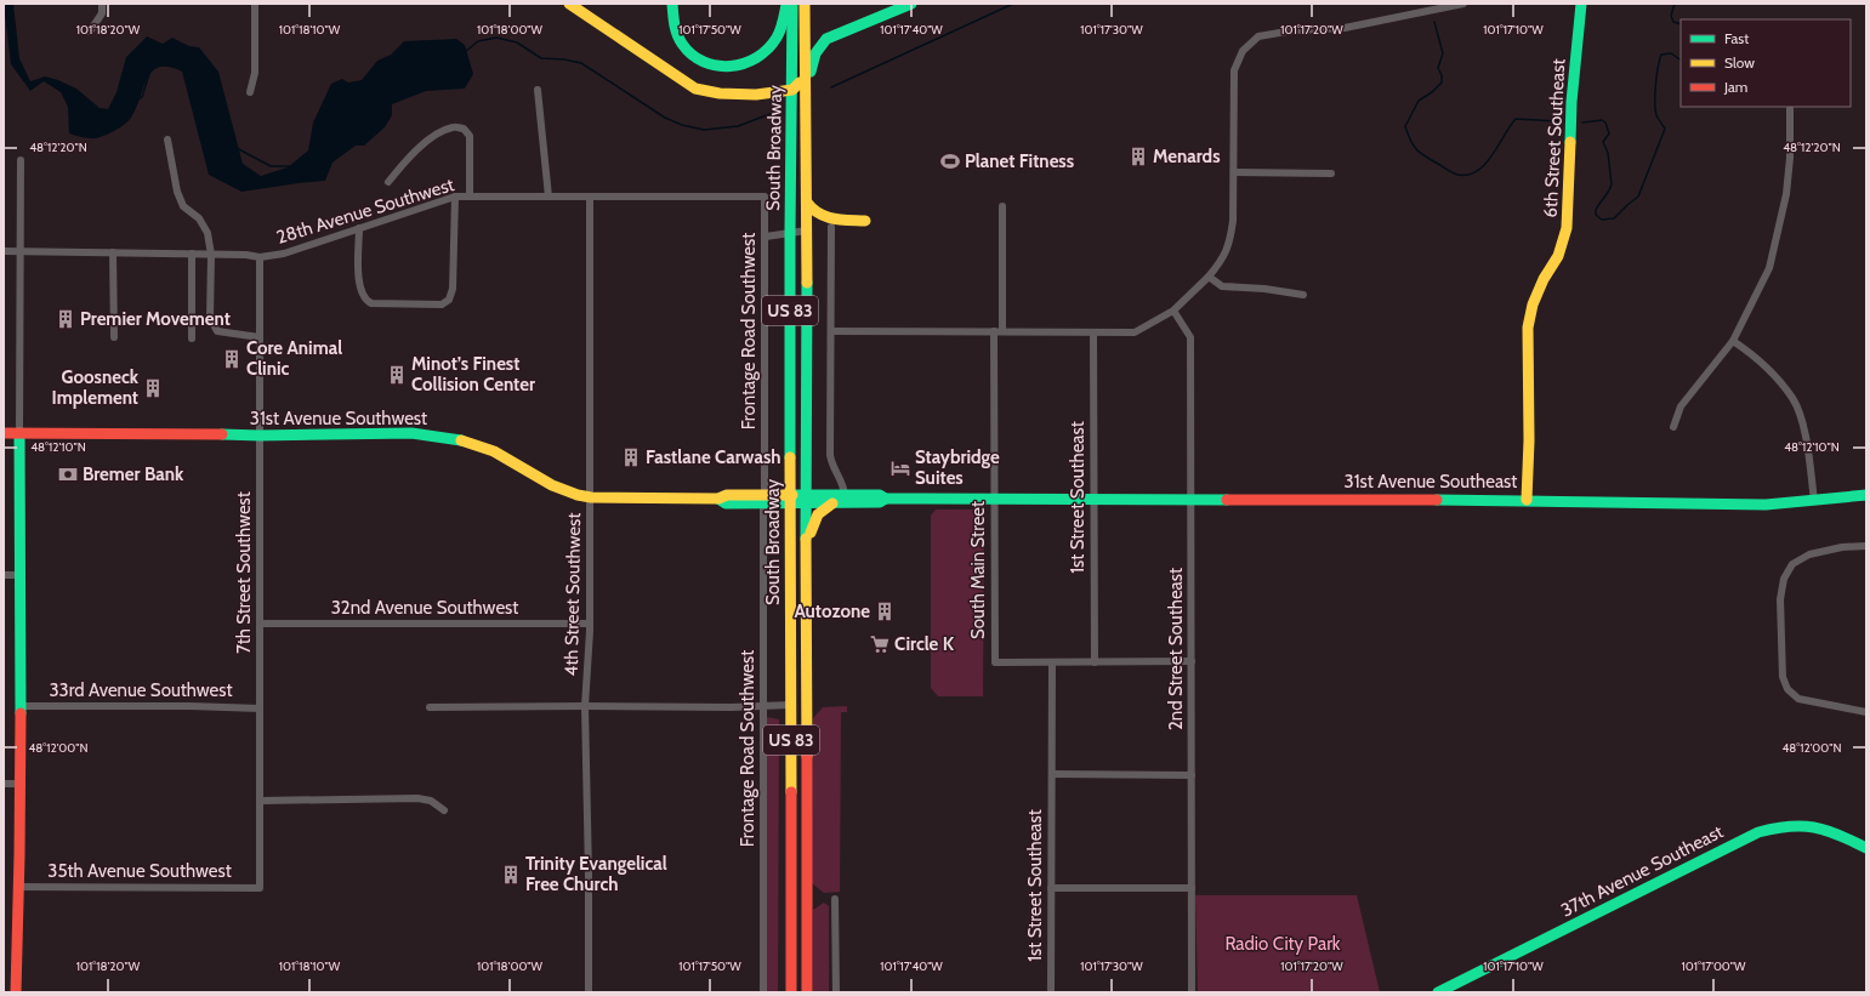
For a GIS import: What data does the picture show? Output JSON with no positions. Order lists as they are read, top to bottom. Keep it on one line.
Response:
{"streets":{"main road":["6th Street Southeast","South Broadway","US 83","31st Avenue Southwest","31st Avenue Southeast","37th Avenue Southeast"],"street":["28th Avenue Southwest","Frontage Road Southwest","1st Street Southeast","South Main Street","7th Street Southwest","4th Street Southwest","32nd Avenue Southwest","2nd Street Southeast","33rd Avenue Southwest","35th Avenue Southwest"]},"crossings":[["6th Street Southeast","31st Avenue Southeast"],["South Broadway","31st Avenue Southwest"],["28th Avenue Southwest","Frontage Road Southwest"],["28th Avenue Southwest","7th Street Southwest"],["28th Avenue Southwest","4th Street Southwest"],["Frontage Road Southwest","31st Avenue Southwest"],["31st Avenue Southwest","31st Avenue Southeast"],["31st Avenue Southwest","South Main Street"],["31st Avenue Southwest","7th Street Southwest"],["31st Avenue Southwest","4th Street Southwest"],["31st Avenue Southeast","1st Street Southeast"],["31st Avenue Southeast","South Main Street"],["31st Avenue Southeast","2nd Street Southeast"],["1st Street Southeast","South Main Street"],["7th Street Southwest","32nd Avenue Southwest"],["7th Street Southwest","33rd Avenue Southwest"],["7th Street Southwest","35th Avenue Southwest"],["4th Street Southwest","32nd Avenue Southwest"]],"parks":["Radio City Park"],"places":{"building":["Menards","Premier Movement","Core Animal Clinic","Minot’s Finest Collision Center","Goosneck Implement","Fastlane Carwash","Autozone","Trinity Evangelical Free Church"],"sports":["Planet Fitness"],"hotel":["Staybridge Suites"],"bank":["Bremer Bank"],"supermarket":["Circle K"]},"legend":["Fast","Slow","Jam"],"coordinates":["101°18'20\"W","101°18'10\"W","101°18'00\"W","101°17'50\"W","101°17'40\"W","101°17'30\"W","101°17'20\"W","101°17'10\"W","48°12'20\"N","48°12'10\"N","48°12'00\"N","101°17'00\"W"]}
